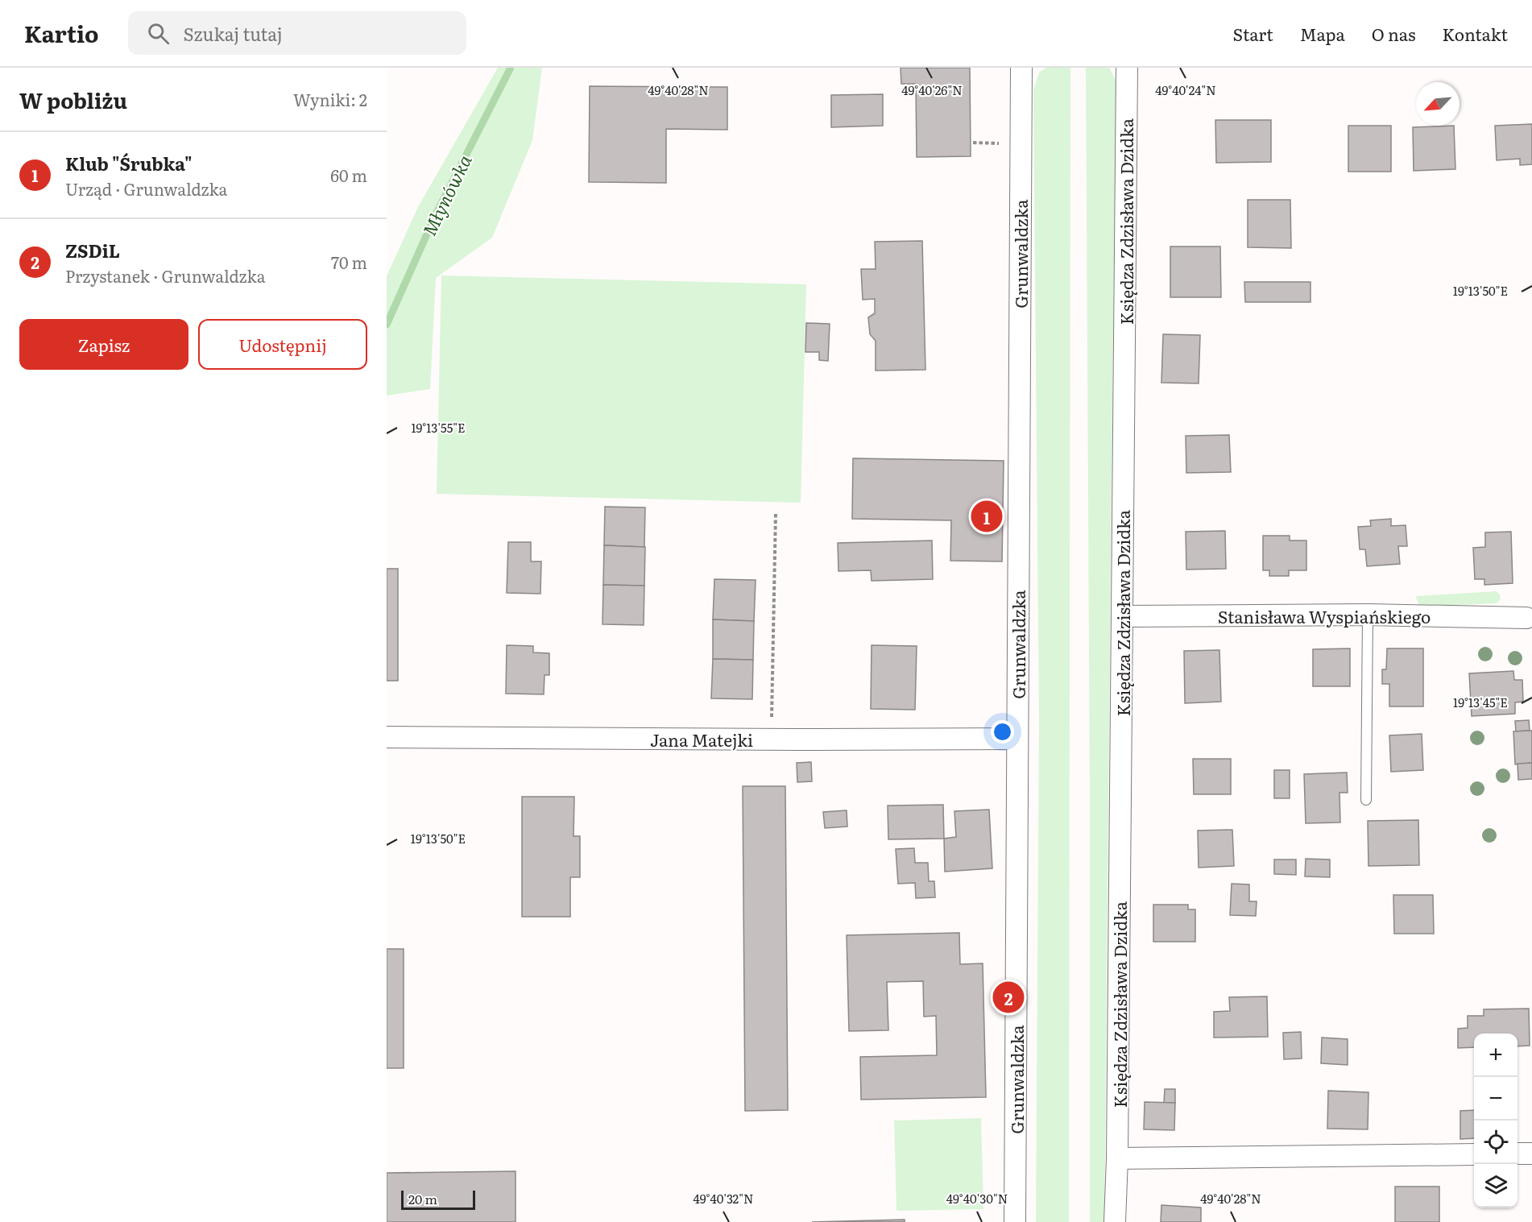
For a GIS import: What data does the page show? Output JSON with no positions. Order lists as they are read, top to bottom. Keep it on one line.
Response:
{"streets":{"street":["Księdza Zdzisława Dzidka","Grunwaldzka","Stanisława Wyspiańskiego","Jana Matejki"]},"crossings":[["Księdza Zdzisława Dzidka","Stanisława Wyspiańskiego"],["Grunwaldzka","Jana Matejki"]],"water":["Młynówka"],"scale_bar":"20 m","north":"bottom left","page":{"header":"Kartio","search":"Szukaj tutaj","nav":["Start","Mapa","O nas","Kontakt"],"heading":["W pobliżu","Wyniki: 2"],"list":[{"mark":"1","name":"Klub \"Śrubka\"","note":"Urząd · Grunwaldzka","value":"60 m"},{"mark":"2","name":"ZSDiL","note":"Przystanek · Grunwaldzka","value":"70 m"}],"buttons":["Zapisz","Udostępnij"],"pins":["1","2"],"map_buttons":["+","−"],"scale":"20 m"},"coordinates":["49°40'28\"N","49°40'26\"N","49°40'24\"N","19°13'50\"E","19°13'55\"E","19°13'45\"E","49°40'32\"N","49°40'30\"N"]}
